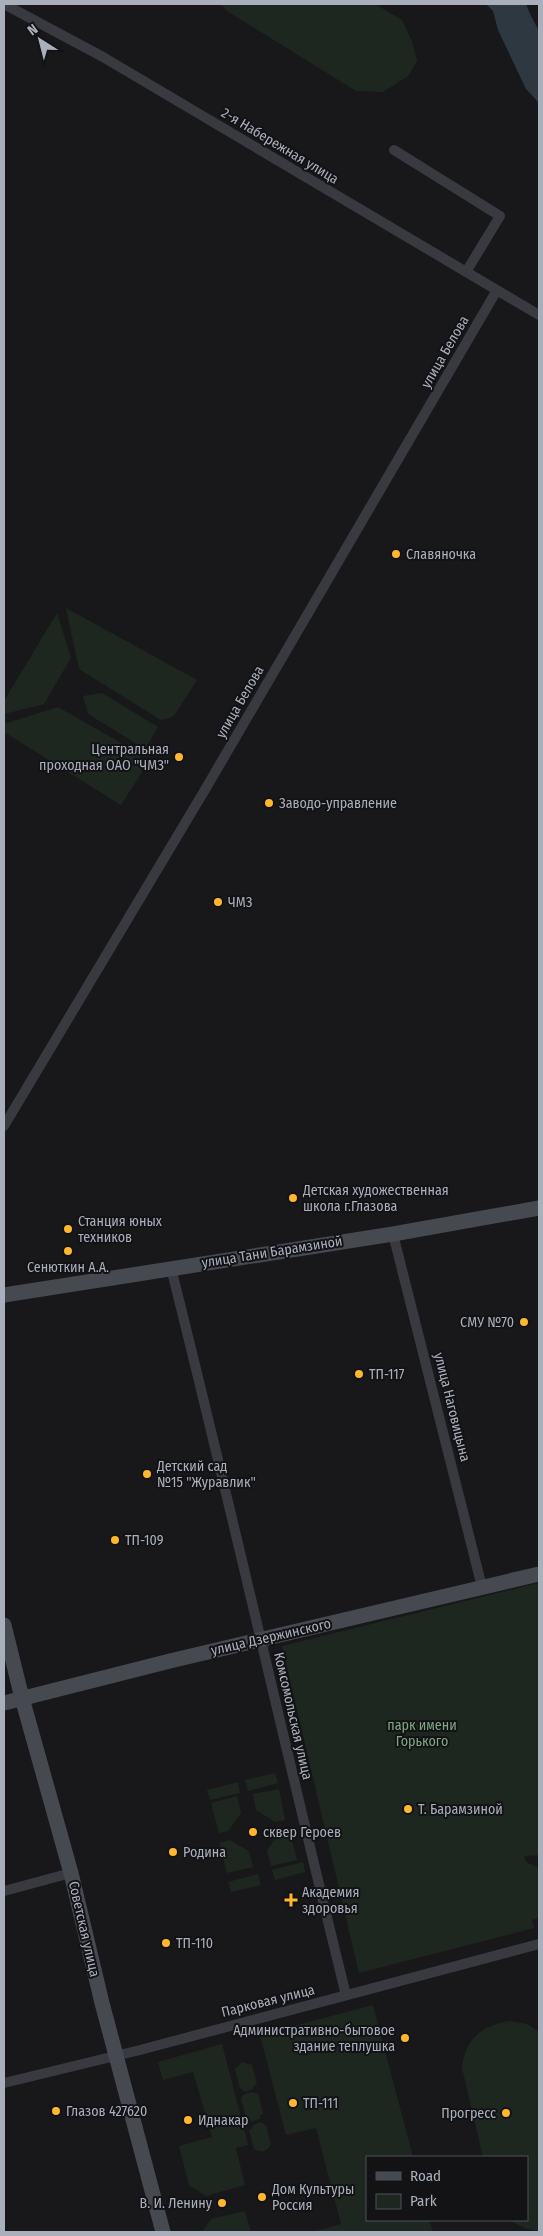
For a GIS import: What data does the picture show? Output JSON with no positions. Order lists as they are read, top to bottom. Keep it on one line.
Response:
{"streets":{"street":["2-я Набережная улица","улица Белова","улица Тани Барамзиной","улица Наговицына","улица Дзержинского","Комсомольская улица","Советская улица","Парковая улица"]},"crossings":[["2-я Набережная улица","улица Белова"],["улица Тани Барамзиной","улица Наговицына"],["улица Тани Барамзиной","Комсомольская улица"],["улица Наговицына","улица Дзержинского"],["улица Дзержинского","Комсомольская улица"],["улица Дзержинского","Советская улица"],["Комсомольская улица","Парковая улица"],["Советская улица","Парковая улица"]],"parks":["парк имени Горького"],"places":{"other":["Славяночка","Центральная проходная ОАО \"ЧМЗ\"","Заводо-управление","ЧМЗ","Детская художественная школа г.Глазова","Станция юных техников","Сенюткин А.А.","СМУ №70","ТП-117","Детский сад №15 \"Журавлик\"","ТП-109","Т. Барамзиной","сквер Героев","Родина","ТП-110","Административно-бытовое здание теплушка","ТП-111","Глазов 427620","Прогресс","Иднакар","Дом Культуры Россия","В. И. Ленину"],"health":["Академия здоровья"]},"legend":["Road","Park"],"north":"top left"}
